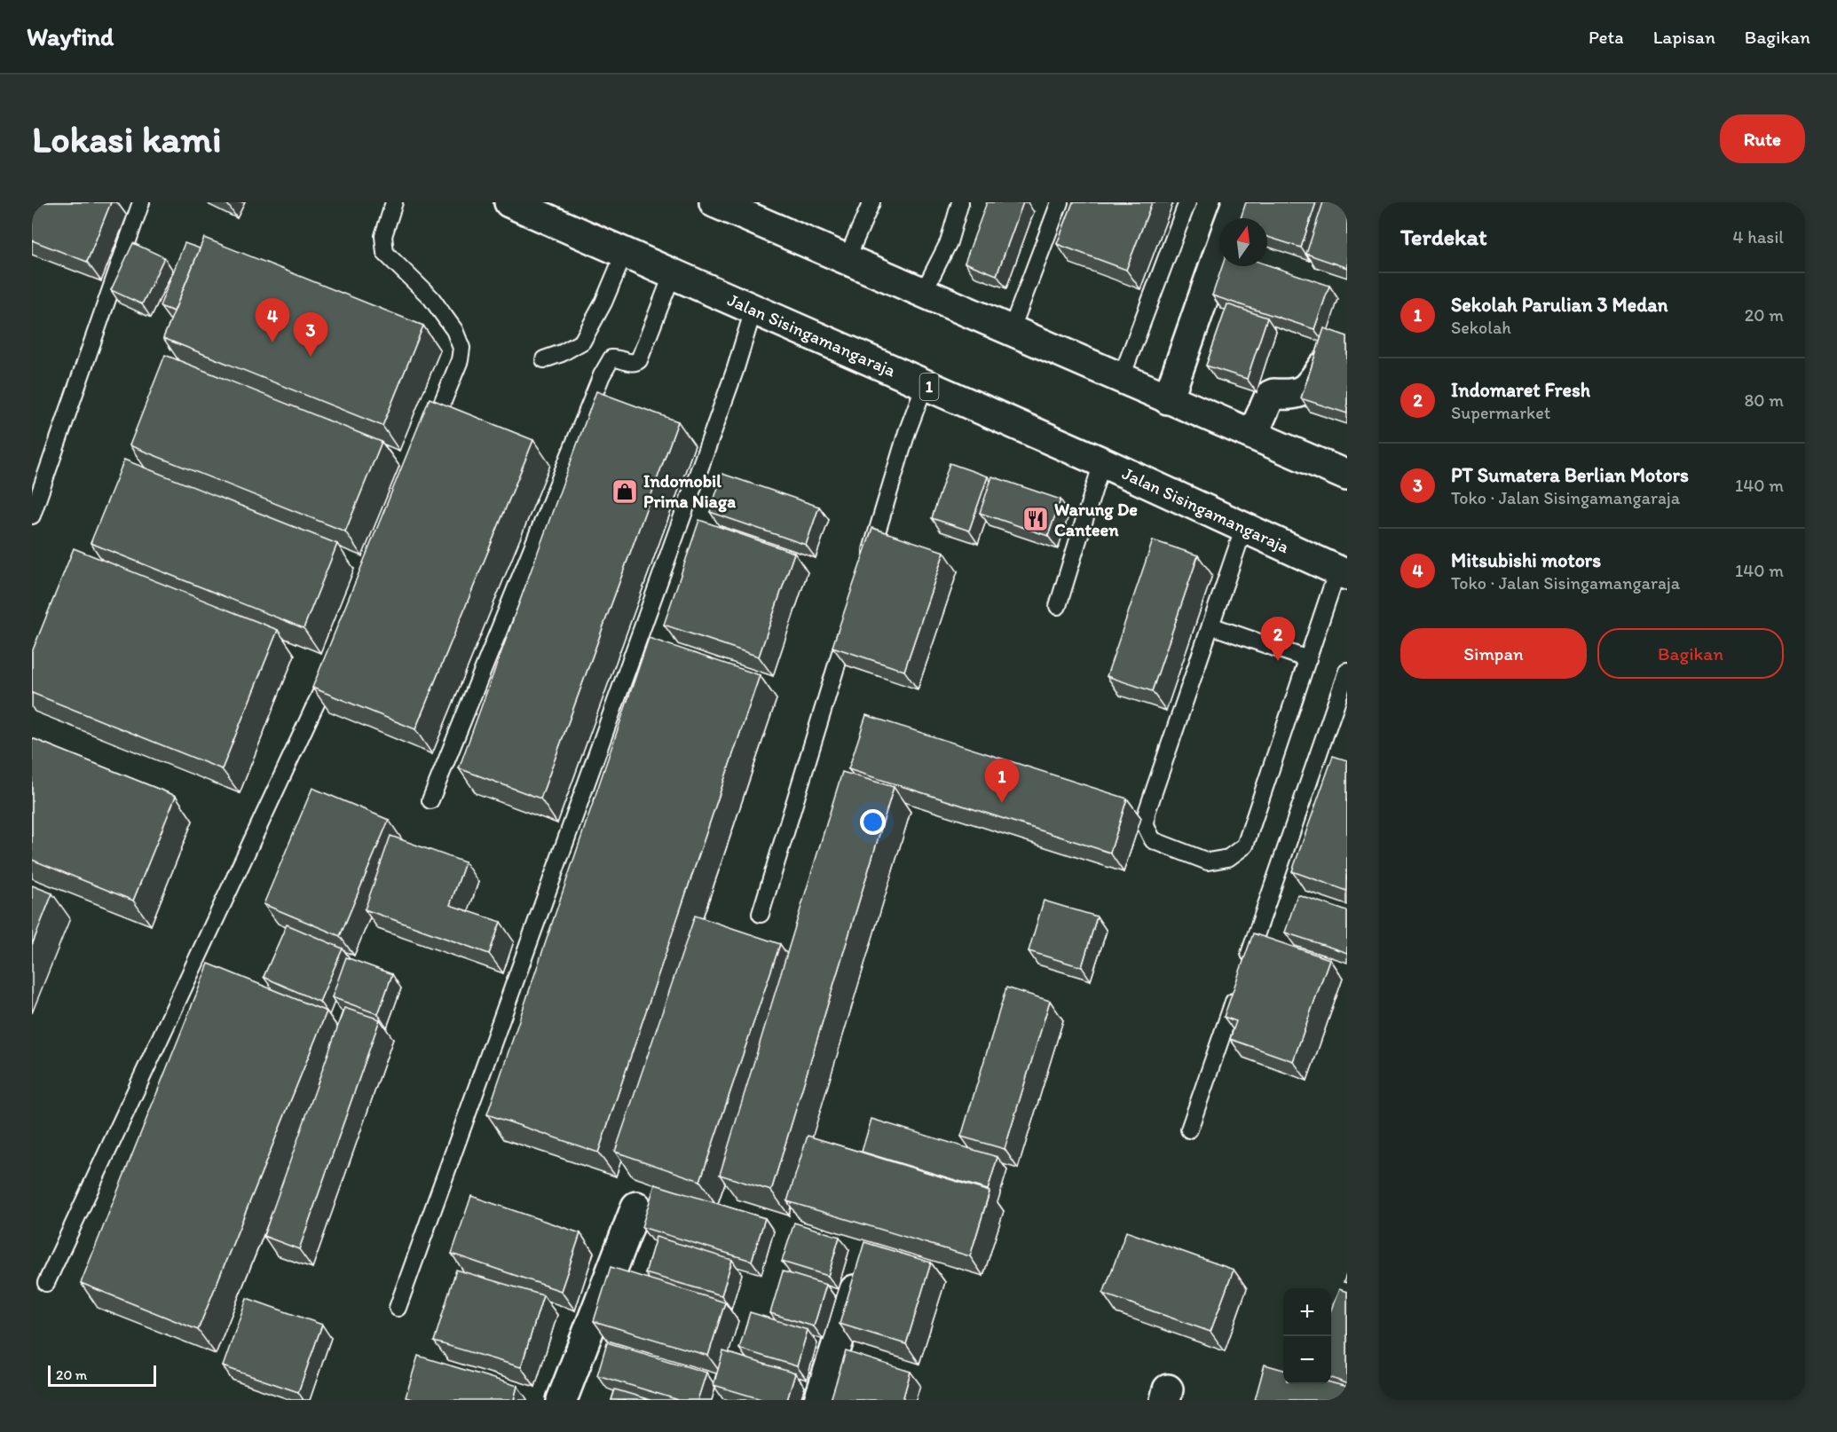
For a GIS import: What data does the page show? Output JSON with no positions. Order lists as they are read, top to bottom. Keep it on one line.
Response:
{"streets":{"main road":["Jalan Sisingamangaraja","1"]},"places":{"shop":["Indomobil Prima Niaga"],"restaurant":["Warung De Canteen"]},"scale_bar":"20 m","north":"top","page":{"header":"Wayfind","nav":["Peta","Lapisan","Bagikan"],"buttons":["Rute",["Simpan","Bagikan"]],"title":"Lokasi kami","heading":["Terdekat","4 hasil"],"list":[{"mark":"1","name":"Sekolah Parulian 3 Medan","note":"Sekolah","value":"20 m"},{"mark":"2","name":"Indomaret Fresh","note":"Supermarket","value":"80 m"},{"mark":"3","name":"PT Sumatera Berlian Motors","note":"Toko · Jalan Sisingamangaraja","value":"140 m"},{"mark":"4","name":"Mitsubishi motors","note":"Toko · Jalan Sisingamangaraja","value":"140 m"}],"pins":["4","3","2","1"],"map_buttons":["+","−"],"scale":"20 m"}}
